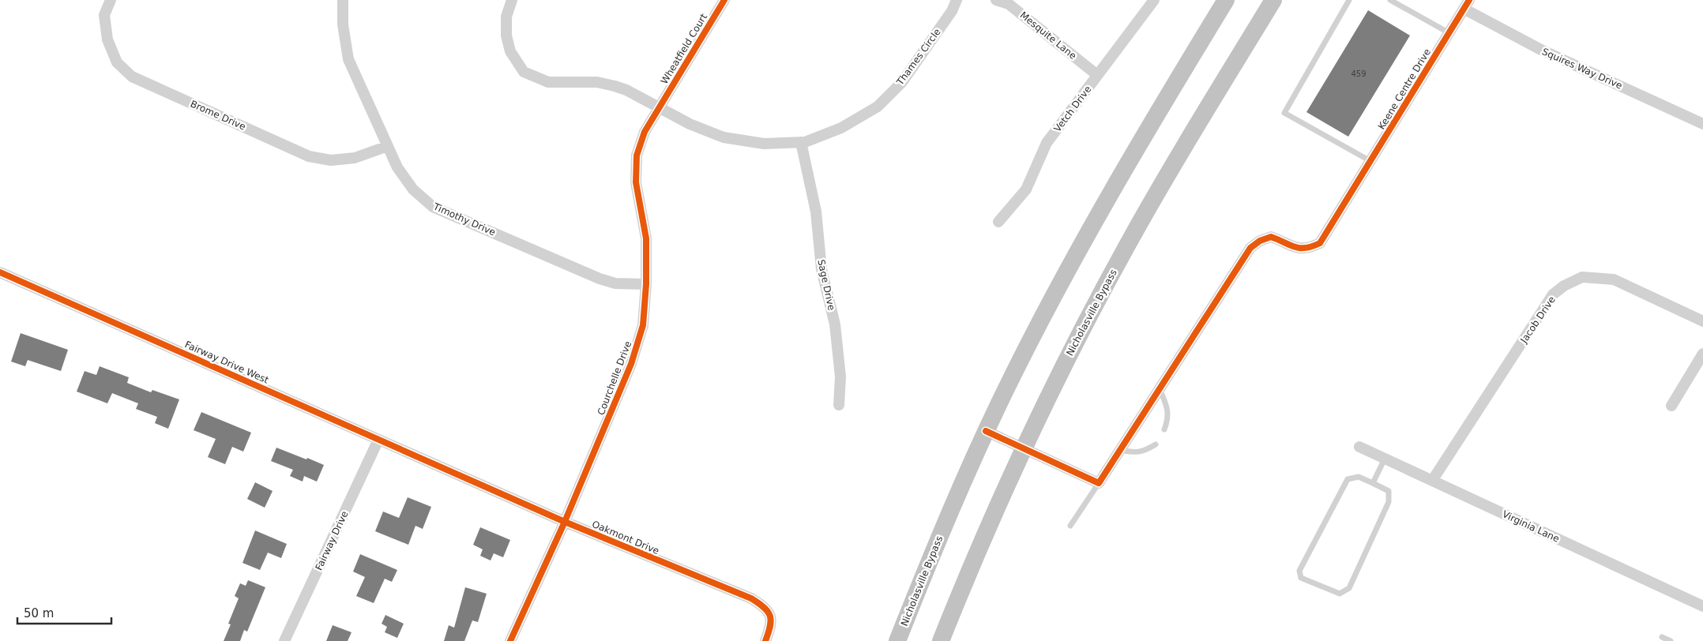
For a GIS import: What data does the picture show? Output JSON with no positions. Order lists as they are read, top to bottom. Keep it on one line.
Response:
{"streets":{"highway":["Nicholasville Bypass"],"street":["Mesquite Lane","Wheatfield Court","Thames Circle","Squires Way Drive","Keene Centre Drive","Vetch Drive","Brome Drive","Timothy Drive","Sage Drive","Jacob Drive","Fairway Drive West","Courchelle Drive","Virginia Lane","Oakmont Drive","Fairway Drive"]},"crossings":[["Mesquite Lane","Vetch Drive"],["Wheatfield Court","Thames Circle"],["Wheatfield Court","Courchelle Drive"],["Thames Circle","Sage Drive"],["Thames Circle","Courchelle Drive"],["Squires Way Drive","Keene Centre Drive"],["Brome Drive","Timothy Drive"],["Timothy Drive","Courchelle Drive"],["Jacob Drive","Virginia Lane"],["Fairway Drive West","Oakmont Drive"],["Fairway Drive West","Fairway Drive"],["Courchelle Drive","Oakmont Drive"]],"house_numbers":["459"],"scale_bar":"50 m"}
